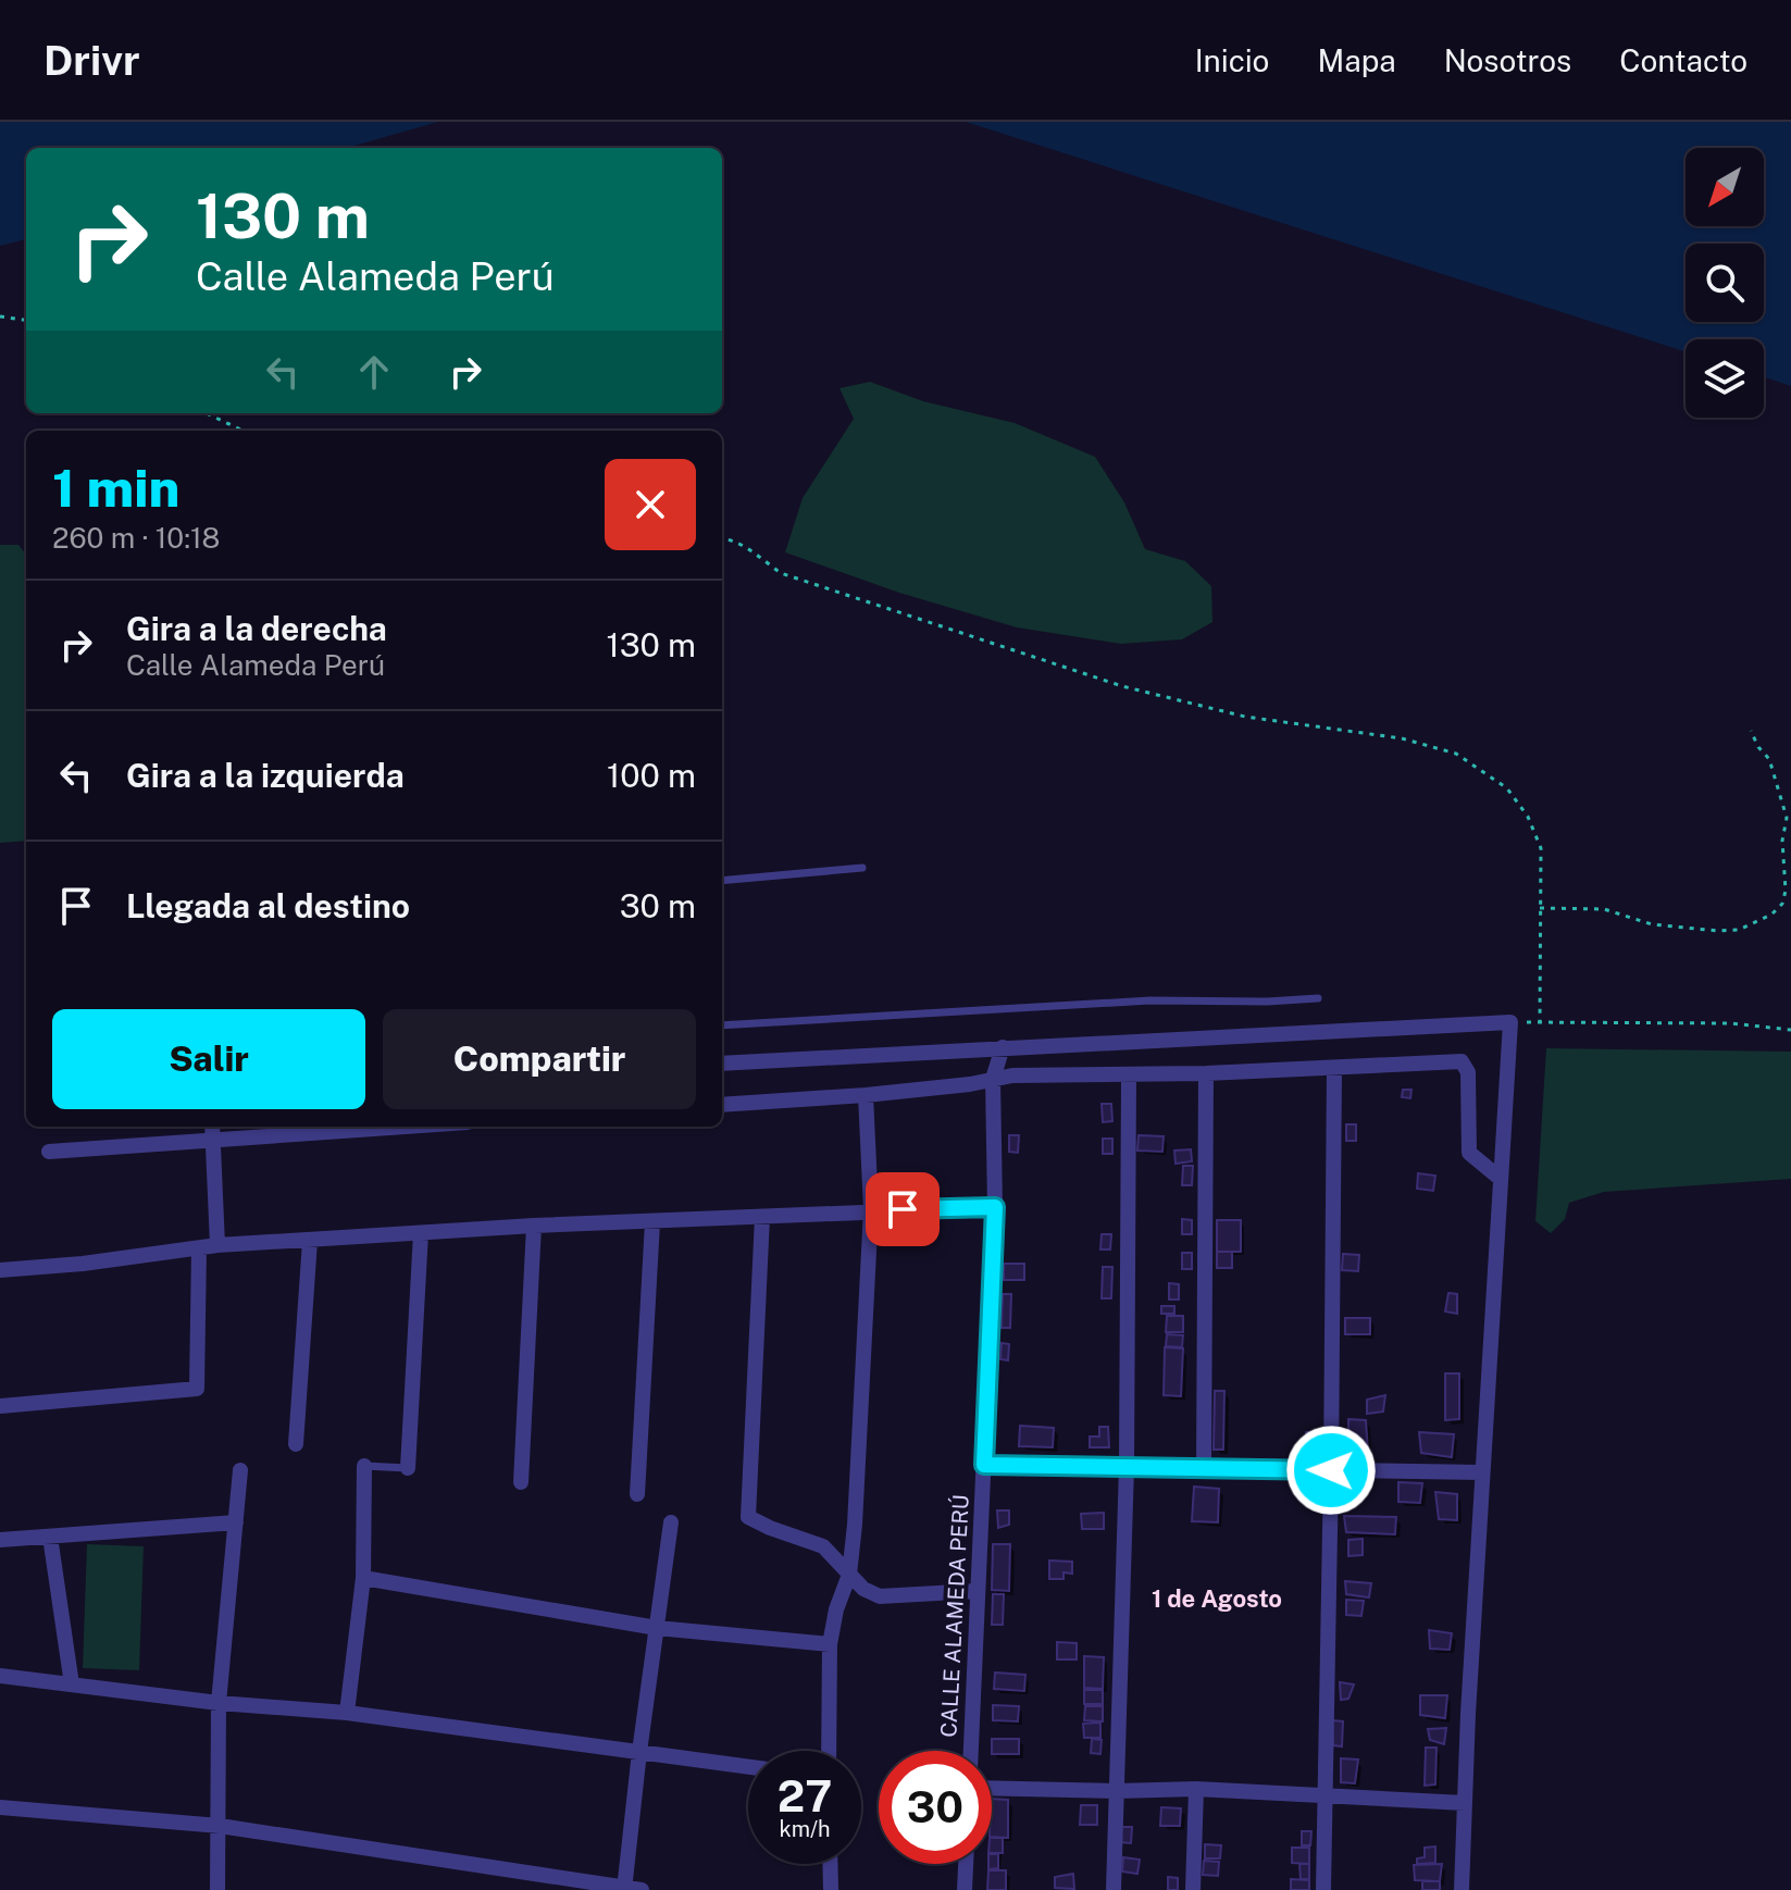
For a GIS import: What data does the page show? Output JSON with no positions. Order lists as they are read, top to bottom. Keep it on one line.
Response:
{"streets":{"street":["CALLE ALAMEDA PERÚ"]},"districts":["1 de Agosto"],"north":"bottom left","page":{"header":"Drivr","nav":["Inicio","Mapa","Nosotros","Contacto"],"turn":["130 m","Calle Alameda Perú"],"heading":["1 min","260 m · 10:18"],"list":[{"name":"Gira a la derecha","note":"Calle Alameda Perú","value":"130 m"},{"name":"Gira a la izquierda","value":"100 m"},{"name":"Llegada al destino","value":"30 m"}],"buttons":["Salir","Compartir"],"speed":"27 km/h","limit":"30"}}
